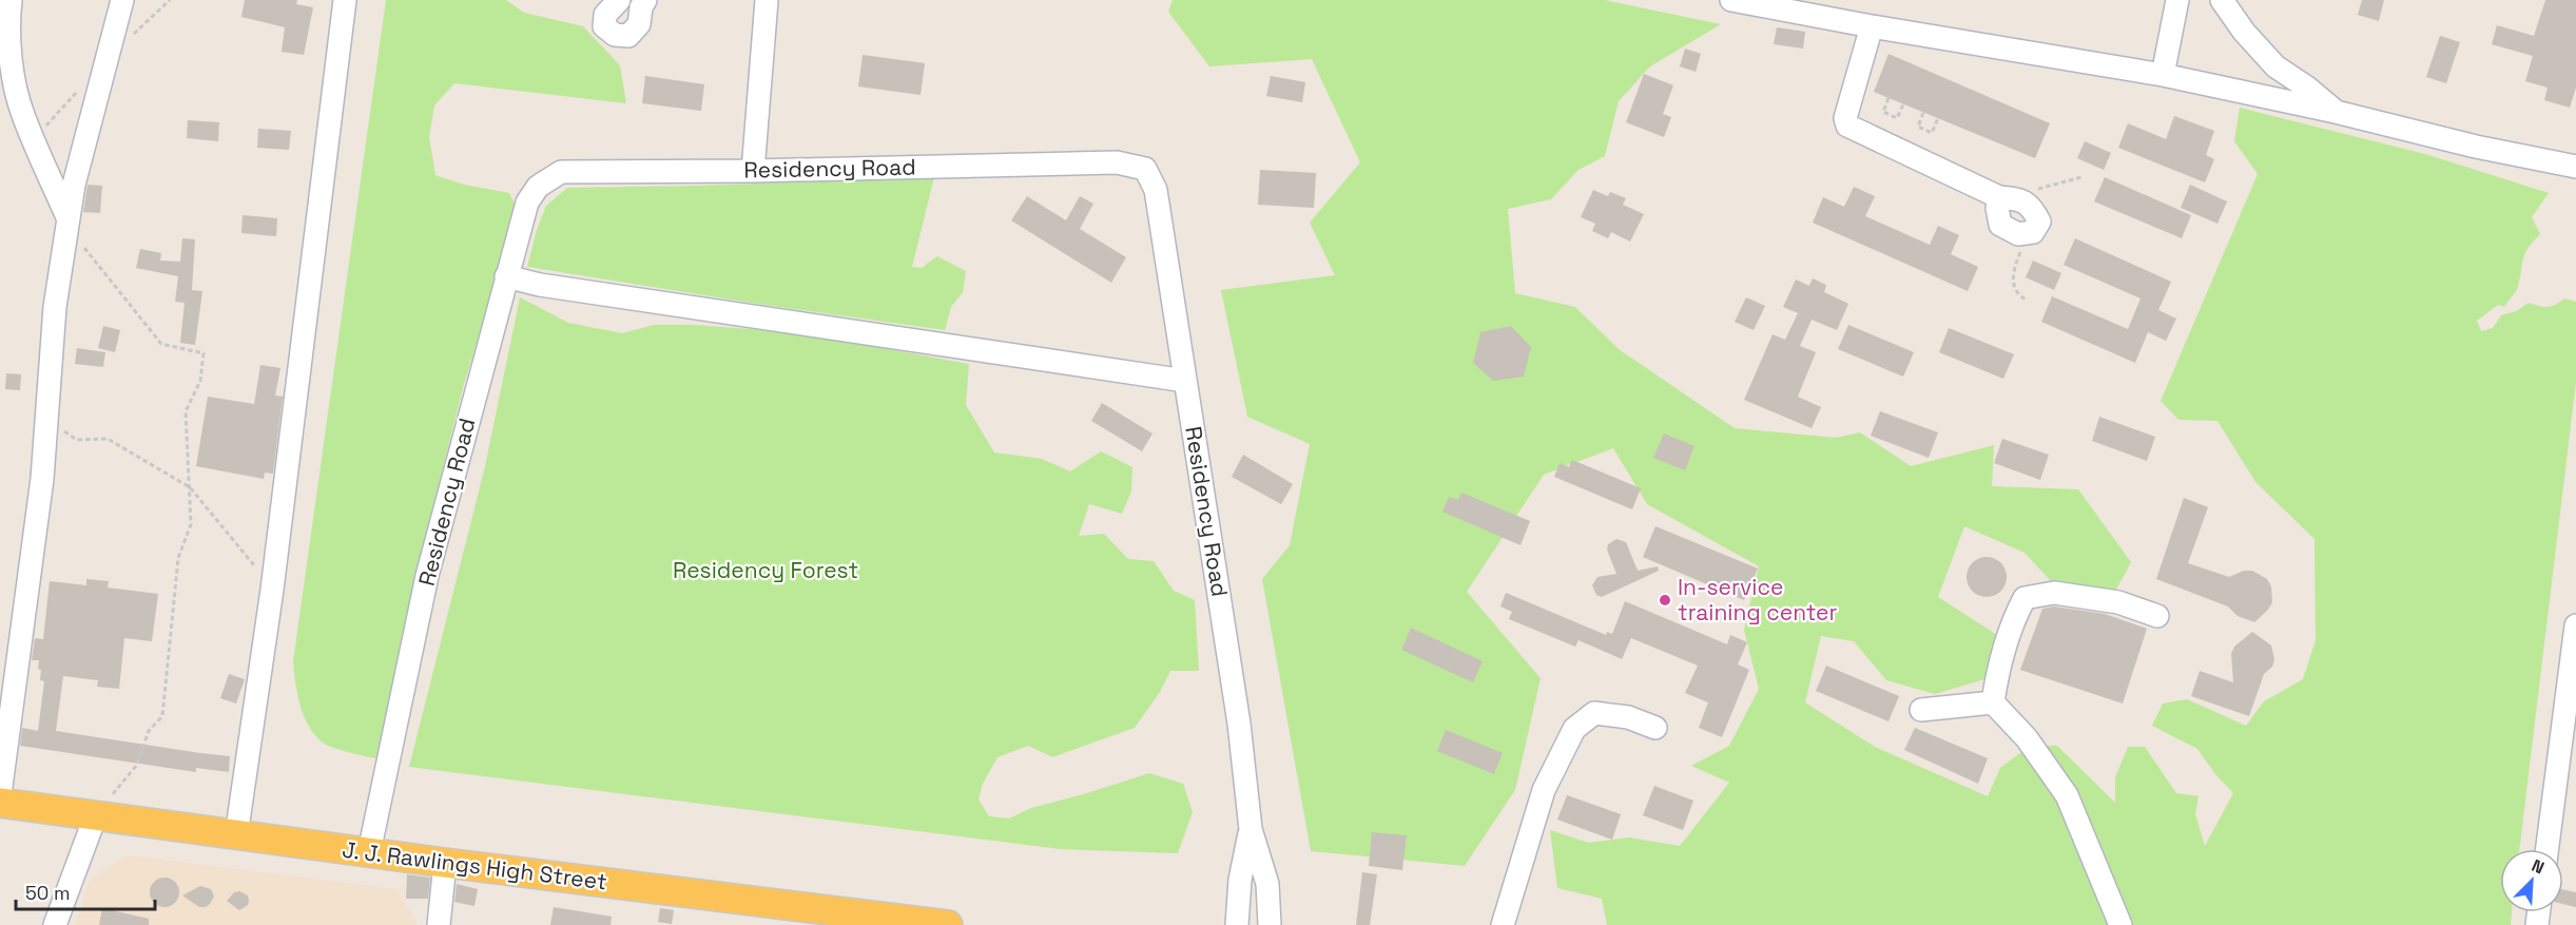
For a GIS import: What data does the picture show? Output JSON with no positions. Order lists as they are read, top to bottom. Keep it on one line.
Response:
{"streets":{"main road":["J. J. Rawlings High Street"],"street":["Residency Road"]},"crossings":[["Residency Road","J. J. Rawlings High Street"]],"parks":["Residency Forest"],"places":["In-service training center"],"scale_bar":"50 m","north":"top right"}
